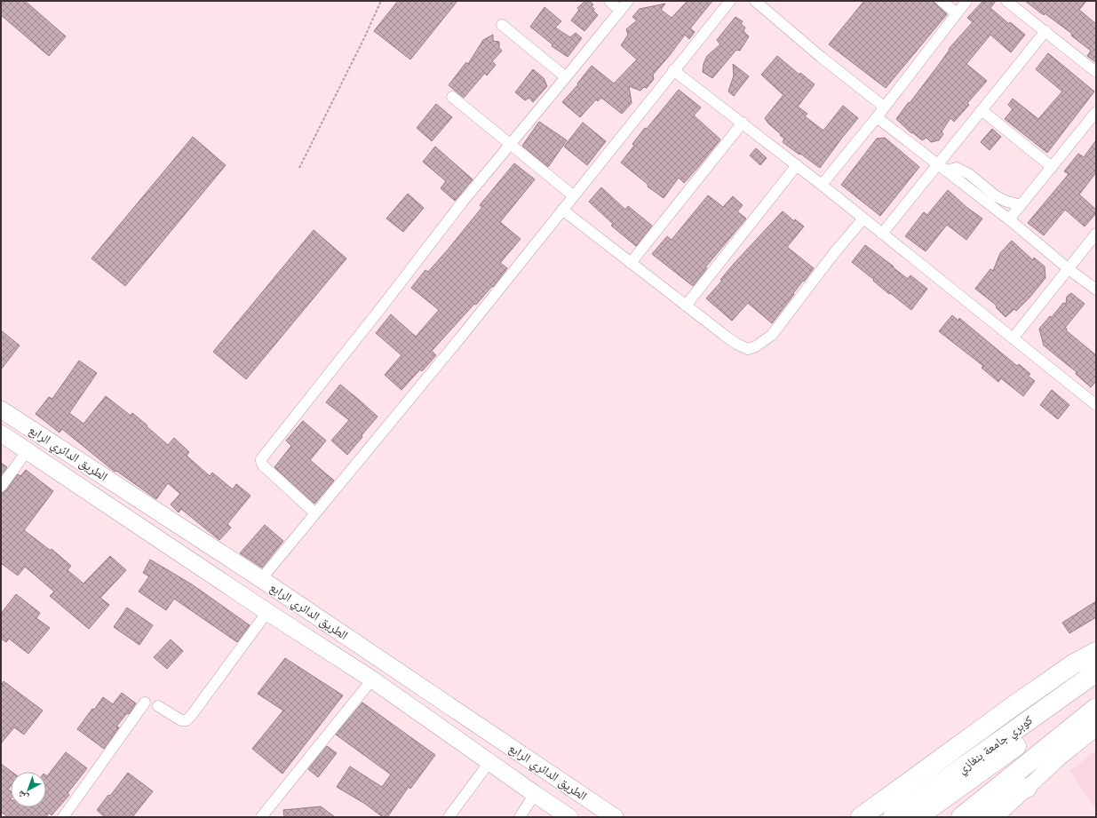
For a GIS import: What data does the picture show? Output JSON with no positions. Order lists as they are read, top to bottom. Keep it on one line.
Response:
{"streets":{"highway":["كوبري جامعة بنغازي"],"main road":["الطريق الدائري الرابع"]},"north":"bottom left"}
